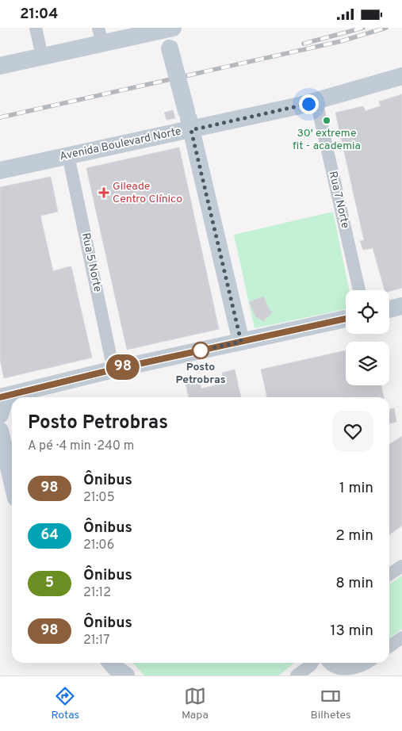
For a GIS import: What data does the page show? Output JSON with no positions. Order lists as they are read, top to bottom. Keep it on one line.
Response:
{"streets":{"street":["Avenida Boulevard Norte","Rua 7 Norte","Rua 5 Norte"]},"crossings":[["Avenida Boulevard Norte","Rua 7 Norte"],["Avenida Boulevard Norte","Rua 5 Norte"]],"places":{"other":["30' extreme fit - academia","Posto Petrobras"],"health":["Gileade Centro Clínico"]},"lines":["bus line 98"],"page":{"status":"21:04","on_map":"98","heading":["Posto Petrobras","A pé · 4 min · 240 m"],"list":[{"mark":"98","name":"Ônibus","note":"21:05","value":"1 min"},{"mark":"64","name":"Ônibus","note":"21:06","value":"2 min"},{"mark":"5","name":"Ônibus","note":"21:12","value":"8 min"},{"mark":"98","name":"Ônibus","note":"21:17","value":"13 min"}],"tabs":["Rotas","Mapa","Bilhetes"]}}
